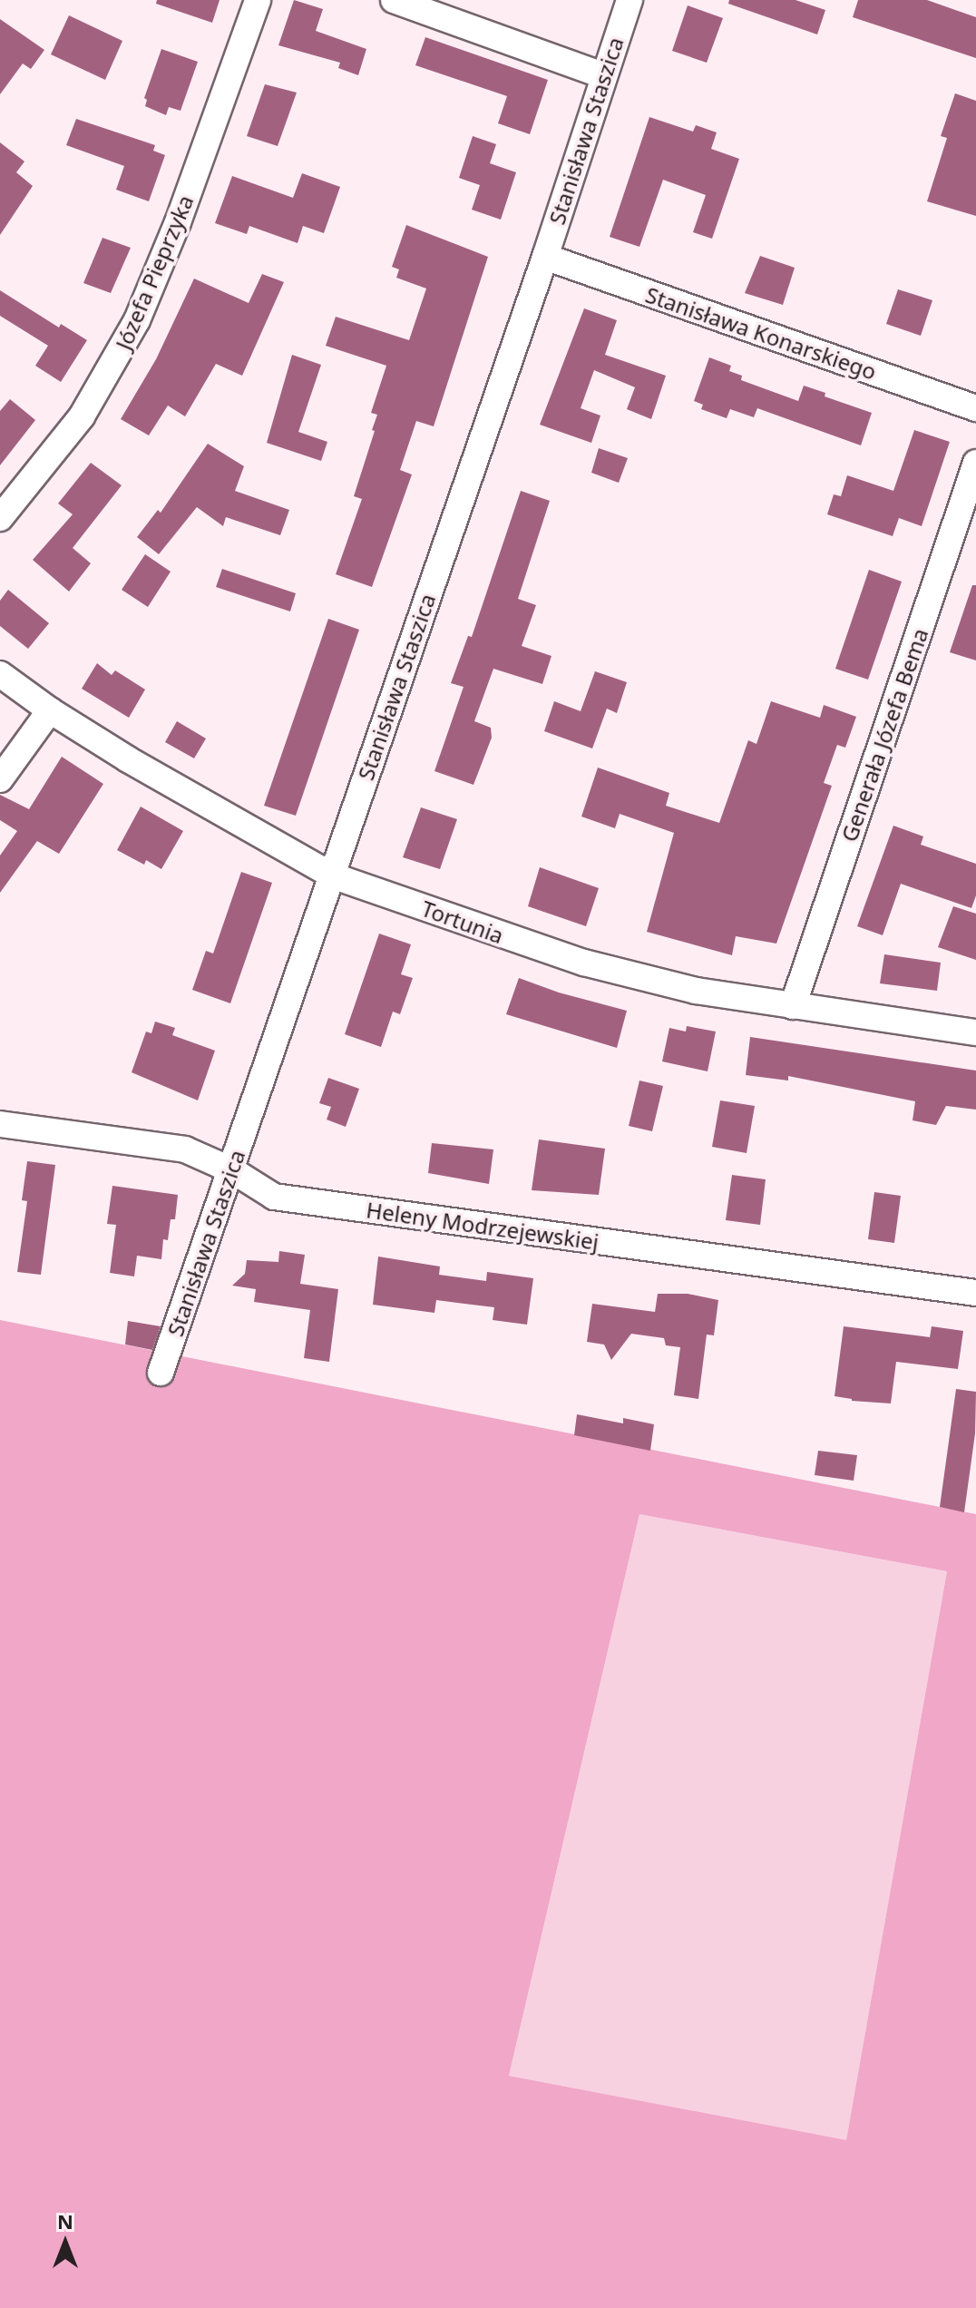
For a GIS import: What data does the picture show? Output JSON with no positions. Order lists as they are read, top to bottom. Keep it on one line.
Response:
{"streets":{"street":["Stanisława Staszica","Józefa Pieprzyka","Stanisława Konarskiego","Generała Józefa Bema","Tortunia","Heleny Modrzejewskiej"]},"crossings":[["Stanisława Staszica","Stanisława Konarskiego"],["Stanisława Staszica","Tortunia"],["Stanisława Staszica","Heleny Modrzejewskiej"],["Generała Józefa Bema","Tortunia"]],"north":"top"}
